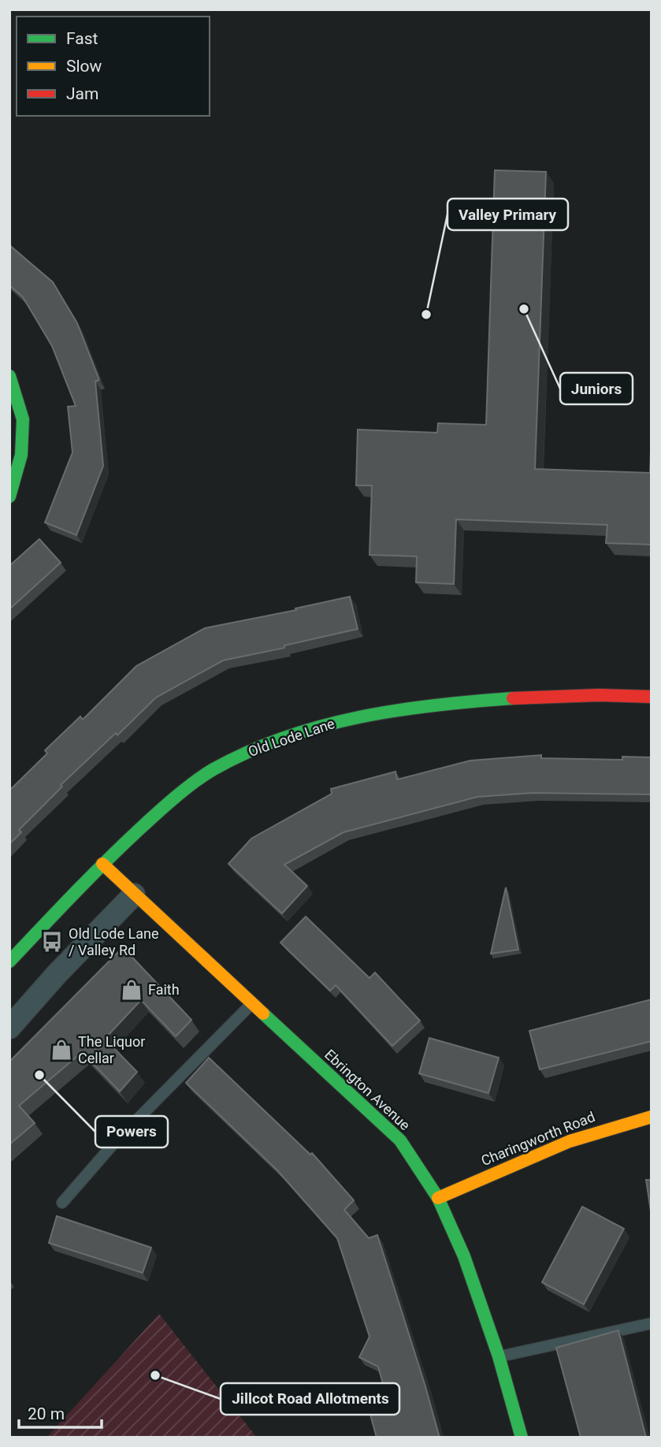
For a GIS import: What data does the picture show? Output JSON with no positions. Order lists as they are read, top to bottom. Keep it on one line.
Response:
{"streets":{"street":["Old Lode Lane","Ebrington Avenue","Charingworth Road"]},"crossings":[["Old Lode Lane","Ebrington Avenue"],["Ebrington Avenue","Charingworth Road"]],"places":{"other":["Juniors","Valley Primary","Powers","Jillcot Road Allotments"],"bus stop":["Old Lode Lane / Valley Rd"],"shop":["Faith","The Liquor Cellar"]},"legend":["Fast","Slow","Jam"],"scale_bar":"20 m"}
